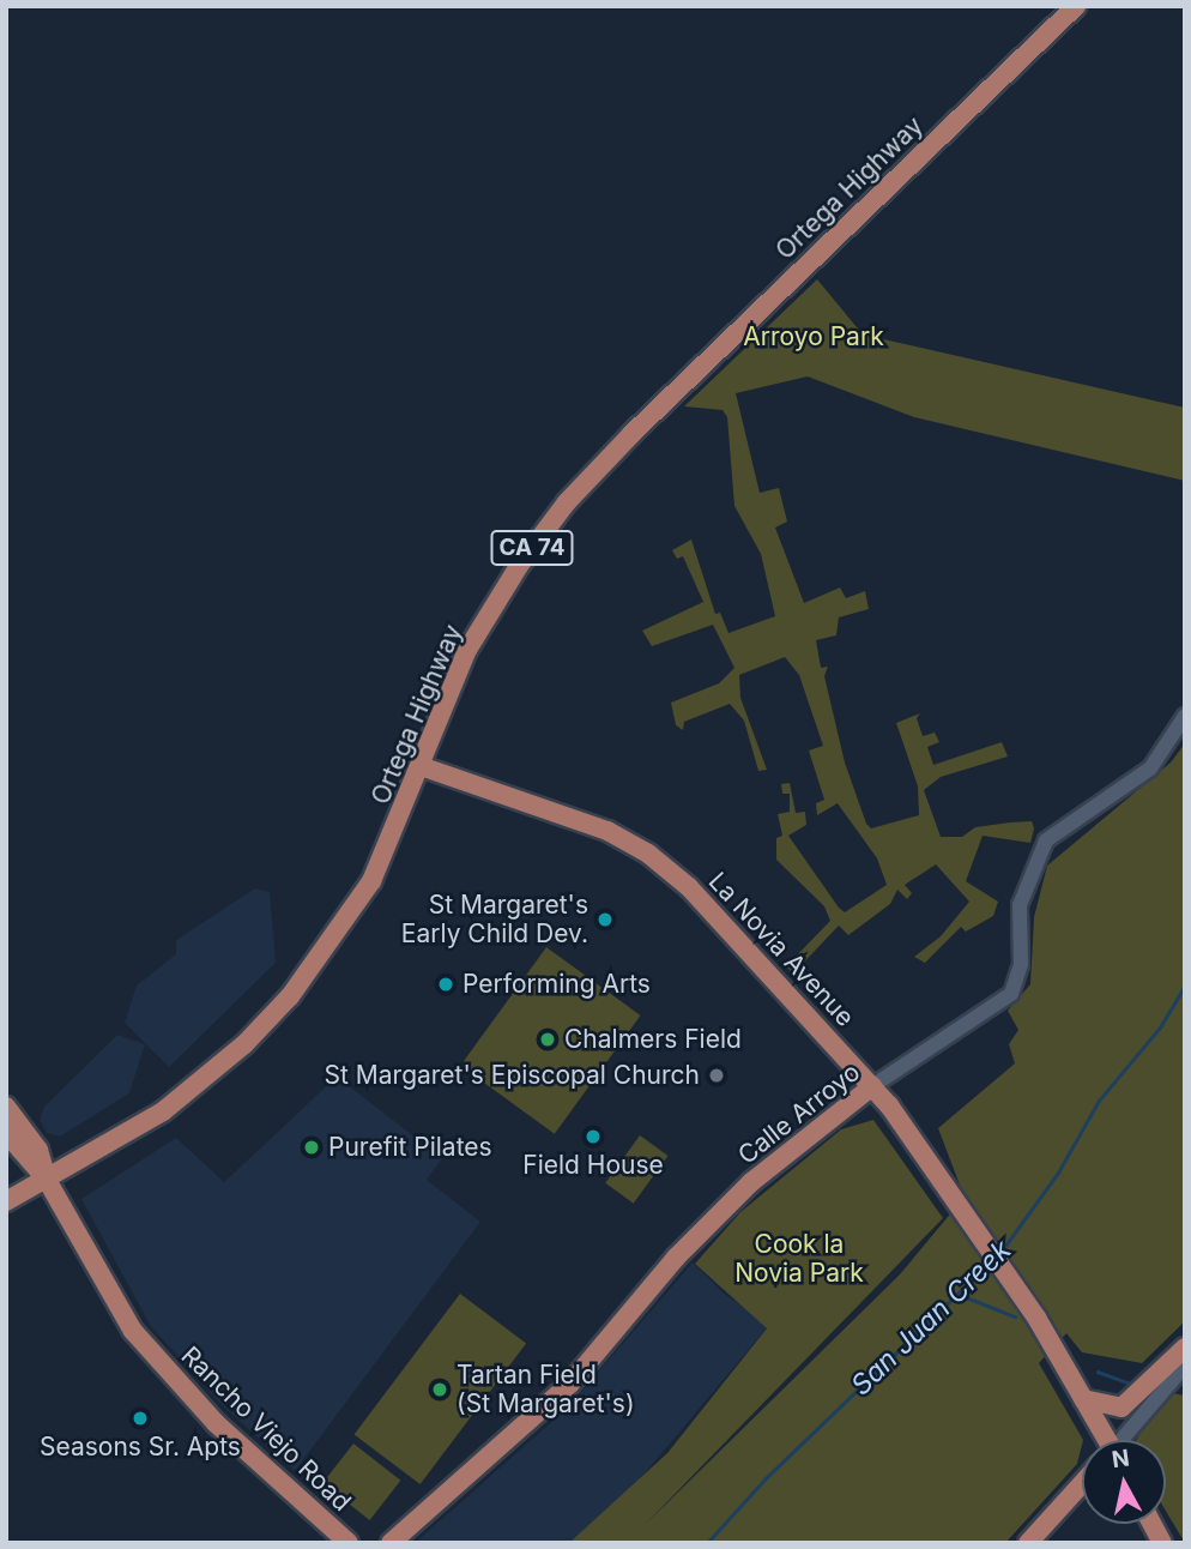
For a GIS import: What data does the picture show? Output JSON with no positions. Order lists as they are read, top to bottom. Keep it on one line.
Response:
{"streets":{"main road":["Ortega Highway","CA 74","La Novia Avenue","Calle Arroyo","Rancho Viejo Road"]},"crossings":[["Ortega Highway","La Novia Avenue"],["Ortega Highway","Rancho Viejo Road"],["La Novia Avenue","Calle Arroyo"]],"water":["San Juan Creek"],"parks":["Arroyo Park","Cook la Novia Park"],"places":["St Margaret's Early Child Dev.","Performing Arts","Chalmers Field","St Margaret's Episcopal Church","Field House","Purefit Pilates","Tartan Field (St Margaret's)","Seasons Sr. Apts"],"north":"top"}
